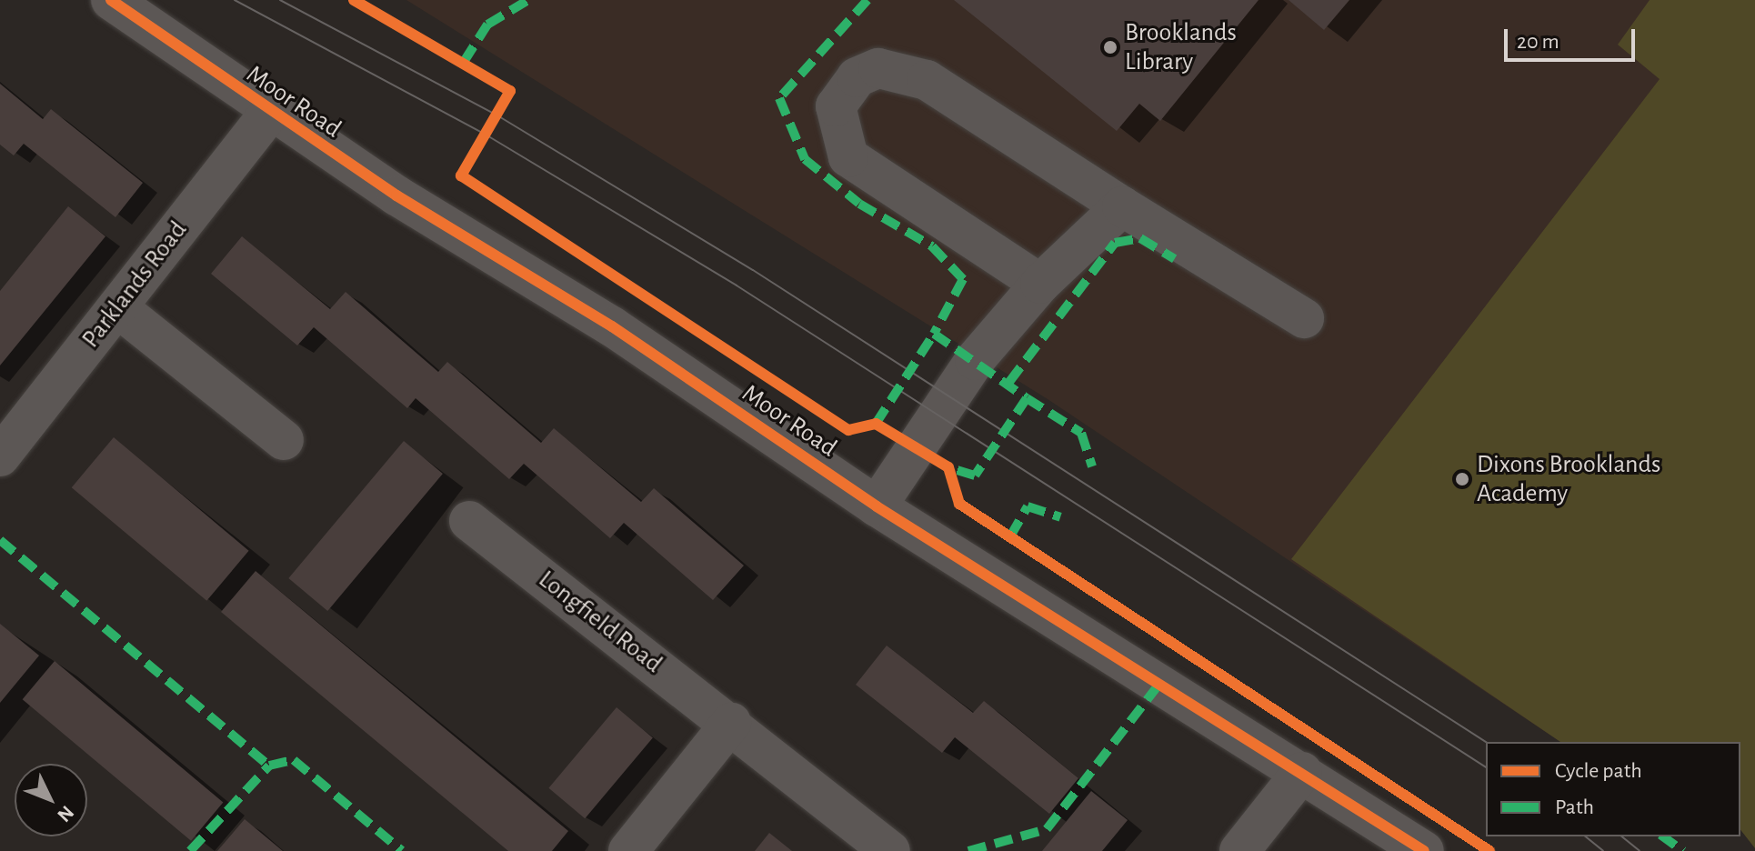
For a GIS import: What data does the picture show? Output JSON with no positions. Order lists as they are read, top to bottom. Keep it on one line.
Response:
{"streets":{"street":["Moor Road","Parklands Road","Longfield Road"]},"crossings":[["Moor Road","Parklands Road"]],"places":["Brooklands Library","Dixons Brooklands Academy"],"legend":["Cycle path","Path"],"scale_bar":"20 m","north":"bottom right"}
